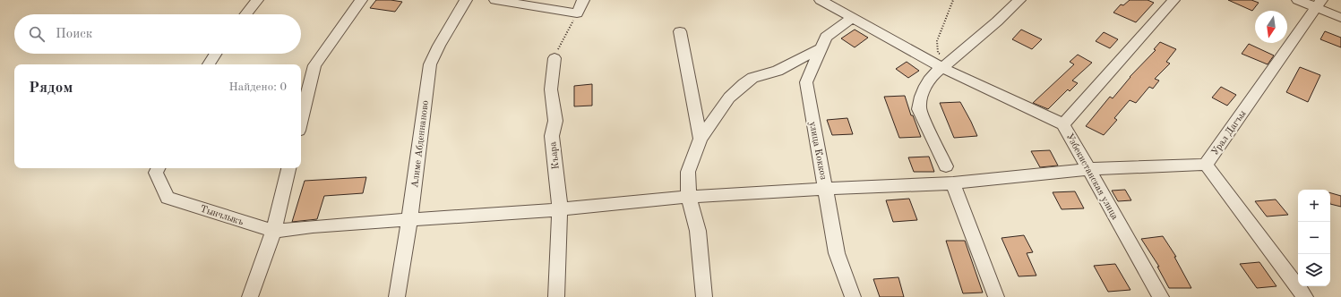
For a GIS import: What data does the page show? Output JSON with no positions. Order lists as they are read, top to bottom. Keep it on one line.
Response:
{"streets":{"street":["Урал Дагъы","Алиме Абденнаново","улица Коккоз","Къара","Узбекистанская улица","Тынчлыкъ"]},"crossings":[["Урал Дагъы","Тынчлыкъ"],["Алиме Абденнаново","Тынчлыкъ"],["улица Коккоз","Тынчлыкъ"],["Къара","Тынчлыкъ"],["Узбекистанская улица","Тынчлыкъ"]],"north":"bottom","page":{"search":"Поиск","heading":["Рядом","Найдено: 0"],"map_buttons":["+","−"]}}
